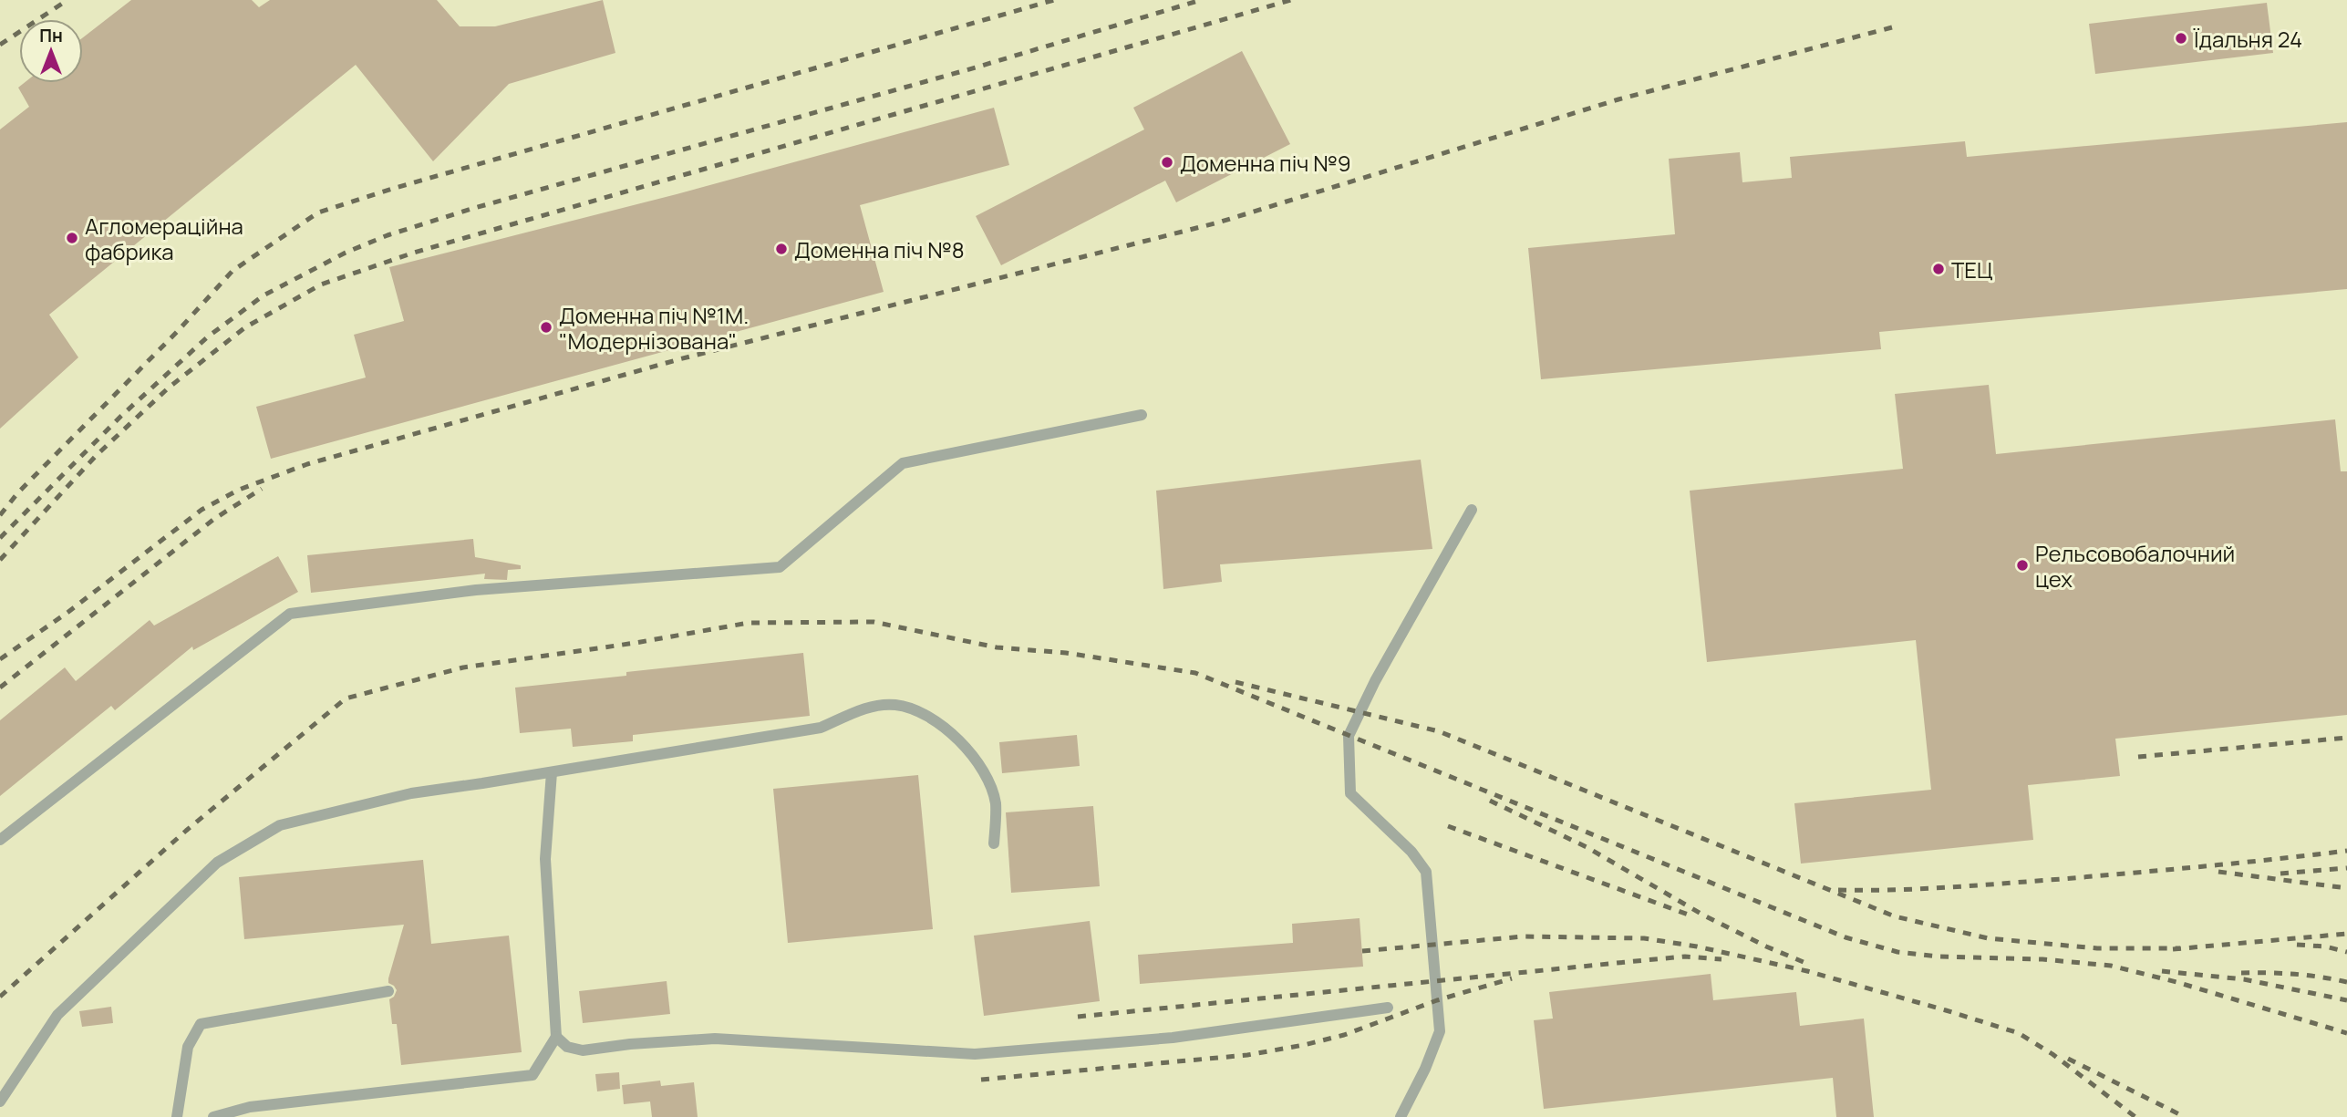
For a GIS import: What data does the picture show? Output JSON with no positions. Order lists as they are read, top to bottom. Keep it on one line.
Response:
{"places":["Їдальня 24","Доменна піч №9","Агломераційна фабрика","Доменна піч №8","ТЕЦ","Доменна піч №1М. \"Модернізована\"","Рельсовобалочний цех"],"north":"top"}
